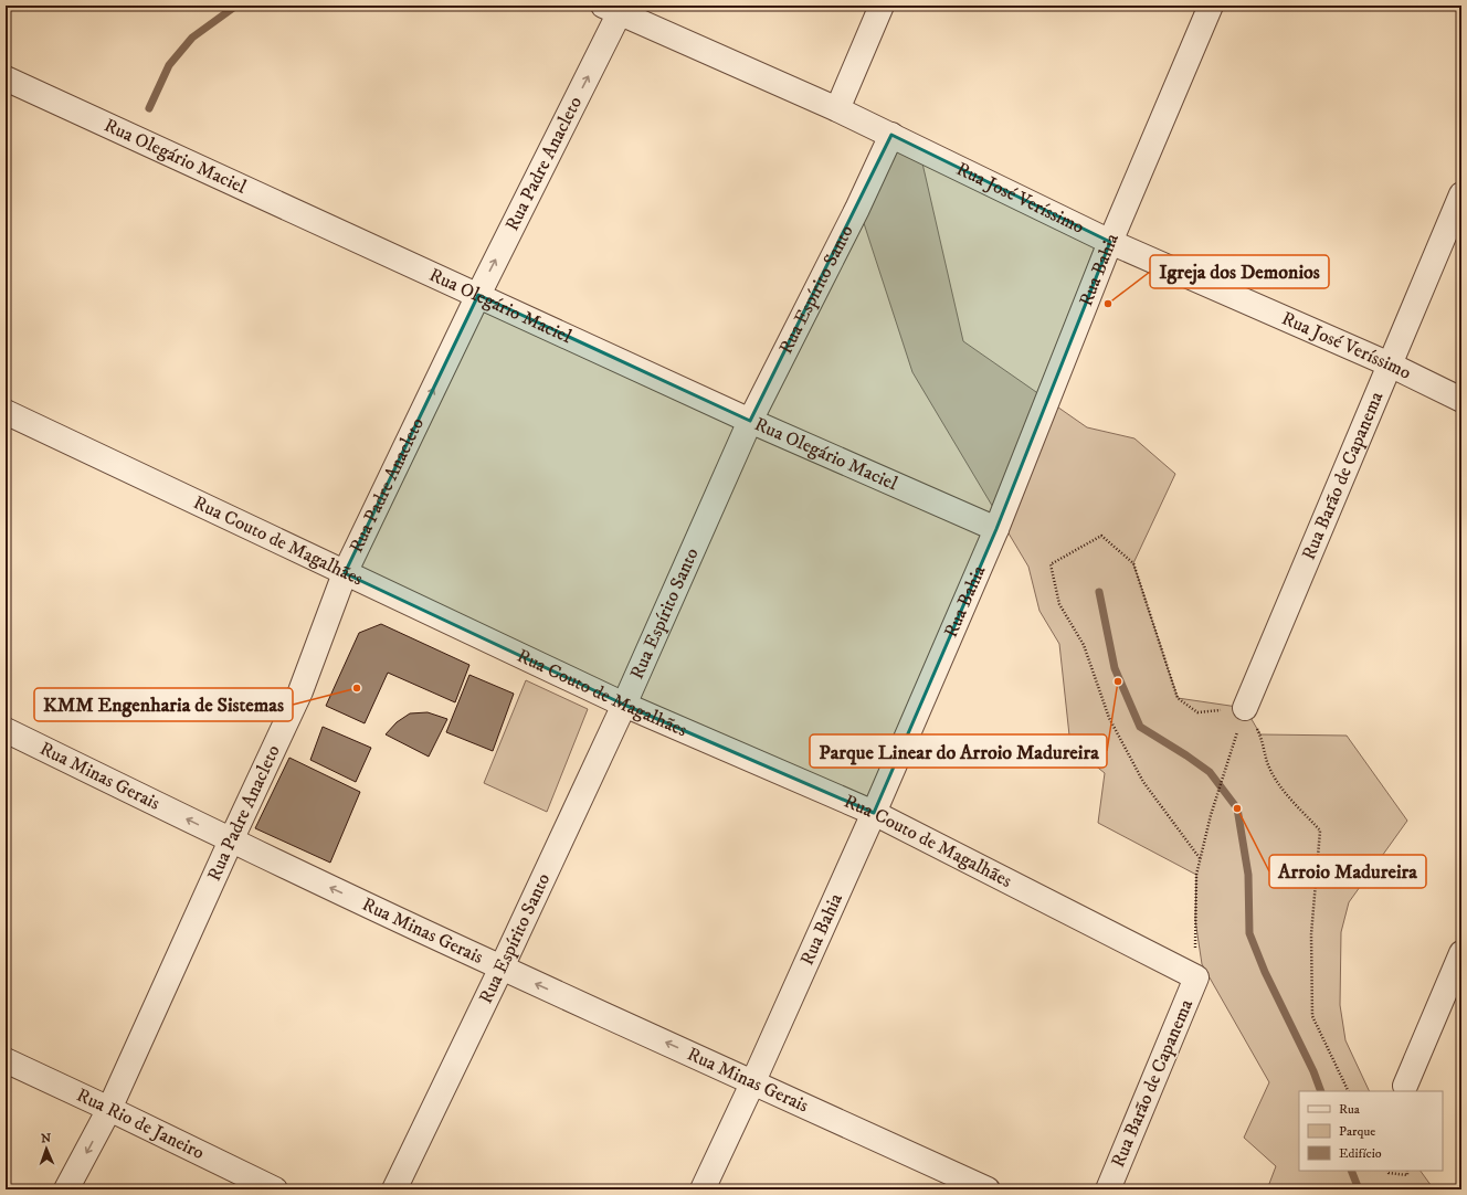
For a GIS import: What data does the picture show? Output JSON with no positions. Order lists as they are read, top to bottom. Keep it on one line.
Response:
{"streets":{"street":["Rua Olegário Maciel","Rua Padre Anacleto","Rua José Veríssimo","Rua Bahia","Rua Espírito Santo","Rua Barão de Capanema","Rua Couto de Magalhães","Rua Minas Gerais","Rua Rio de Janeiro"]},"crossings":[["Rua Olegário Maciel","Rua Padre Anacleto"],["Rua Olegário Maciel","Rua Bahia"],["Rua Olegário Maciel","Rua Espírito Santo"],["Rua Padre Anacleto","Rua José Veríssimo"],["Rua Padre Anacleto","Rua Couto de Magalhães"],["Rua Padre Anacleto","Rua Minas Gerais"],["Rua Padre Anacleto","Rua Rio de Janeiro"],["Rua José Veríssimo","Rua Bahia"],["Rua José Veríssimo","Rua Espírito Santo"],["Rua José Veríssimo","Rua Barão de Capanema"],["Rua Bahia","Rua Couto de Magalhães"],["Rua Bahia","Rua Minas Gerais"],["Rua Espírito Santo","Rua Couto de Magalhães"],["Rua Espírito Santo","Rua Minas Gerais"],["Rua Barão de Capanema","Rua Couto de Magalhães"]],"one_way":["Rua Minas Gerais"],"places":["Igreja dos Demonios","Parque Linear do Arroio Madureira","KMM Engenharia de Sistemas","Arroio Madureira"],"legend":["Rua","Parque","Edifício"],"north":"top"}
